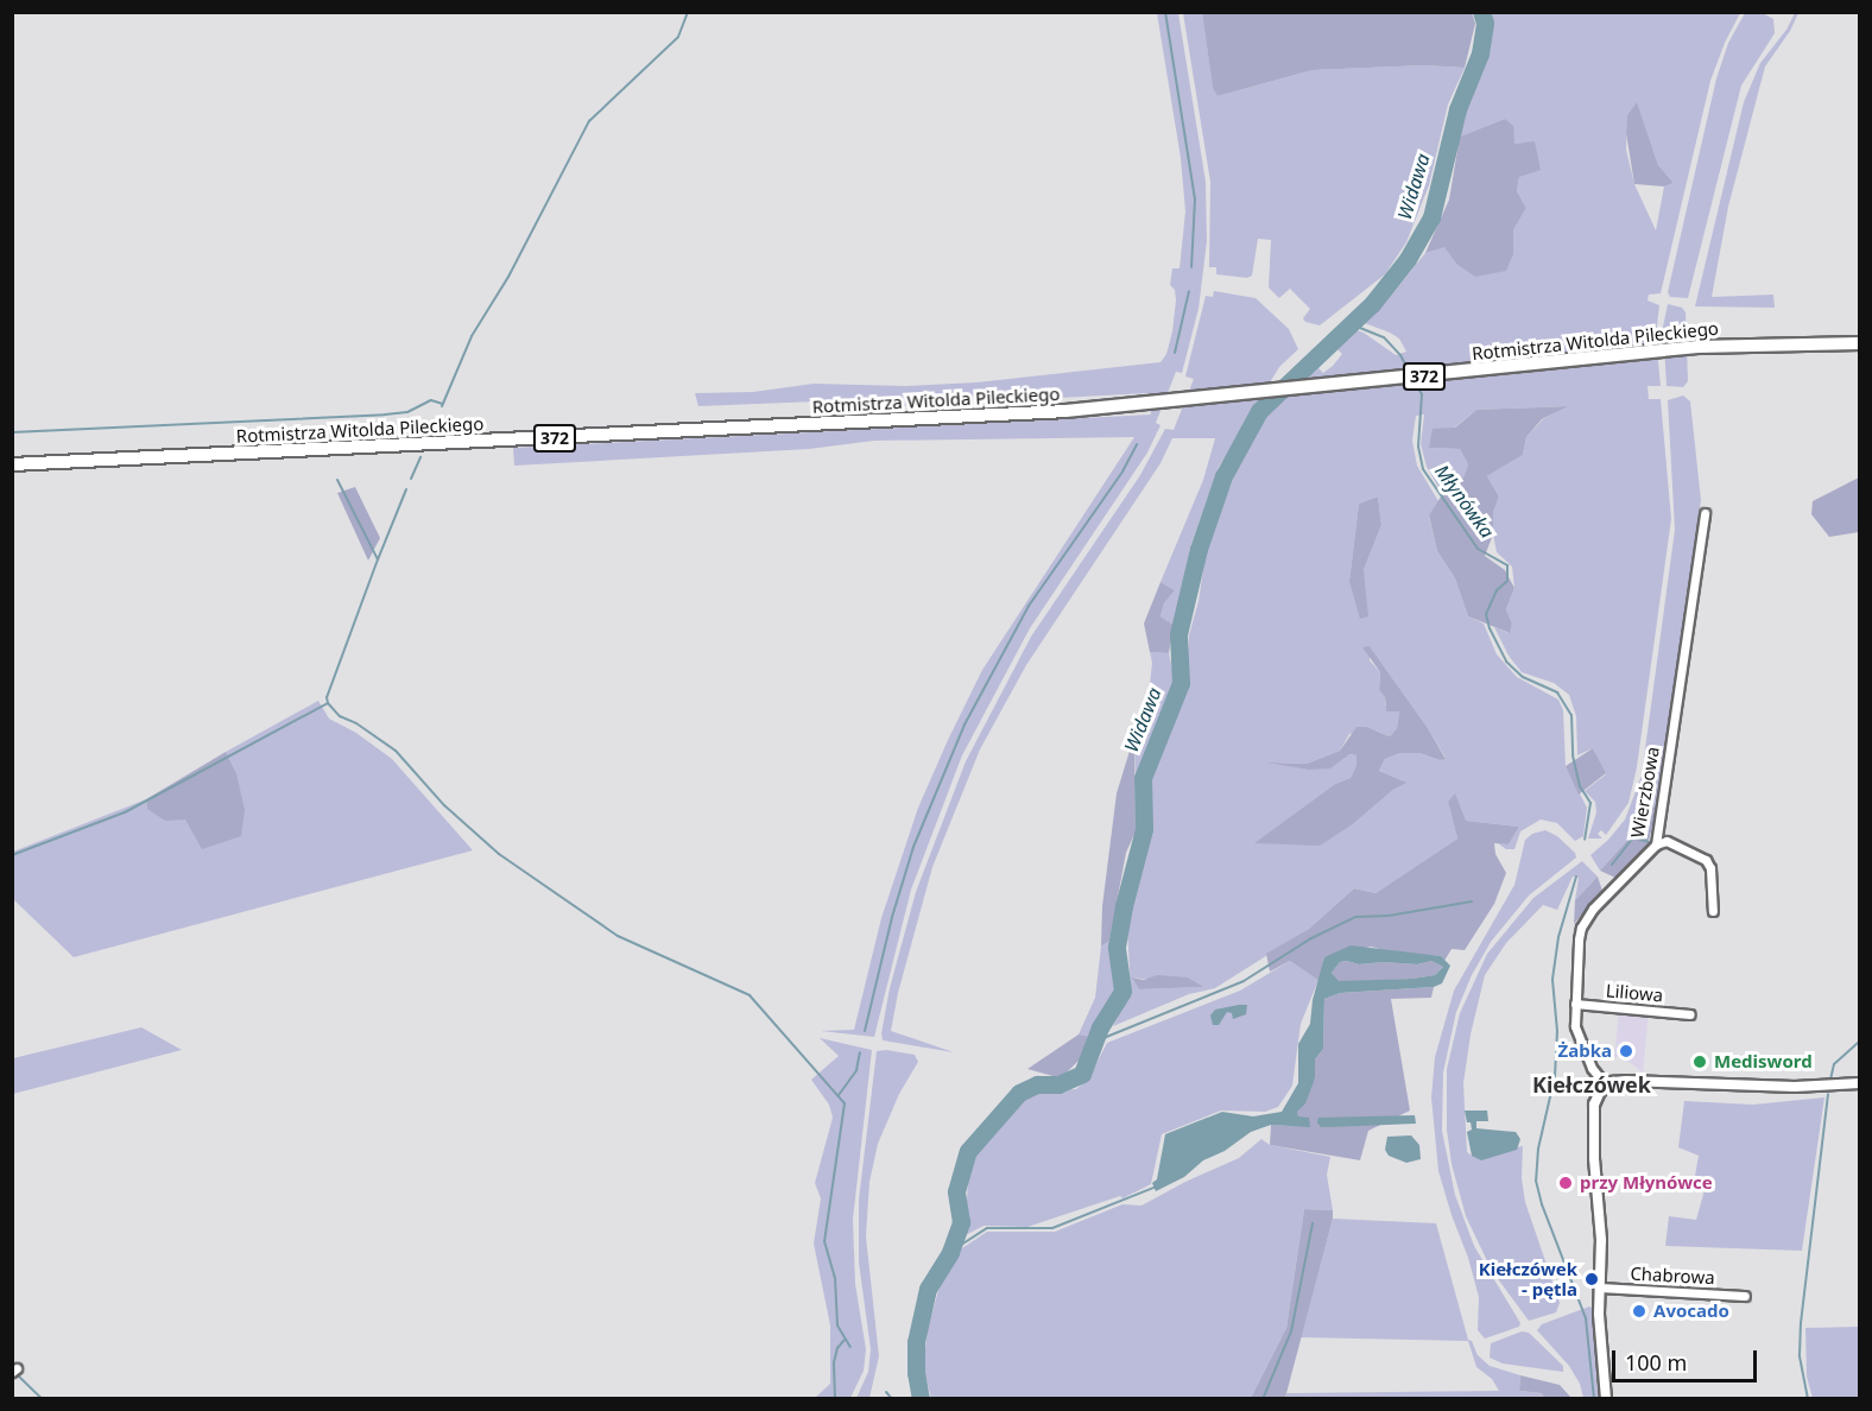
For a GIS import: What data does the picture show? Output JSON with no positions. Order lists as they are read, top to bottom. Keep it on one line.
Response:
{"streets":{"main road":["Rotmistrza Witolda Pileckiego","372"],"street":["Wierzbowa","Liliowa","Chabrowa"]},"crossings":[["Wierzbowa","Liliowa"]],"districts":["Kiełczówek"],"water":["Widawa","Młynówka"],"places":["Żabka","Medisword","przy Młynówce","Kiełczówek - pętla","Avocado"],"scale_bar":"100 m"}
